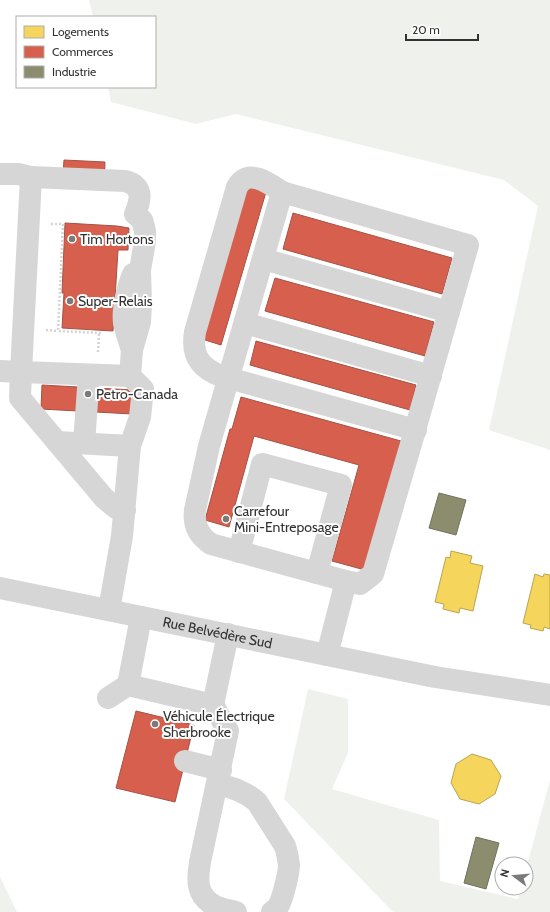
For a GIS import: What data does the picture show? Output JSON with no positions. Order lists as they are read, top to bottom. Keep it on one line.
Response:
{"streets":{"street":["Rue Belvédère Sud"]},"places":["Tim Hortons","Super-Relais","Petro-Canada","Carrefour Mini-Entreposage","Véhicule Électrique Sherbrooke"],"legend":["Logements","Commerces","Industrie"],"scale_bar":"20 m","north":"left"}
